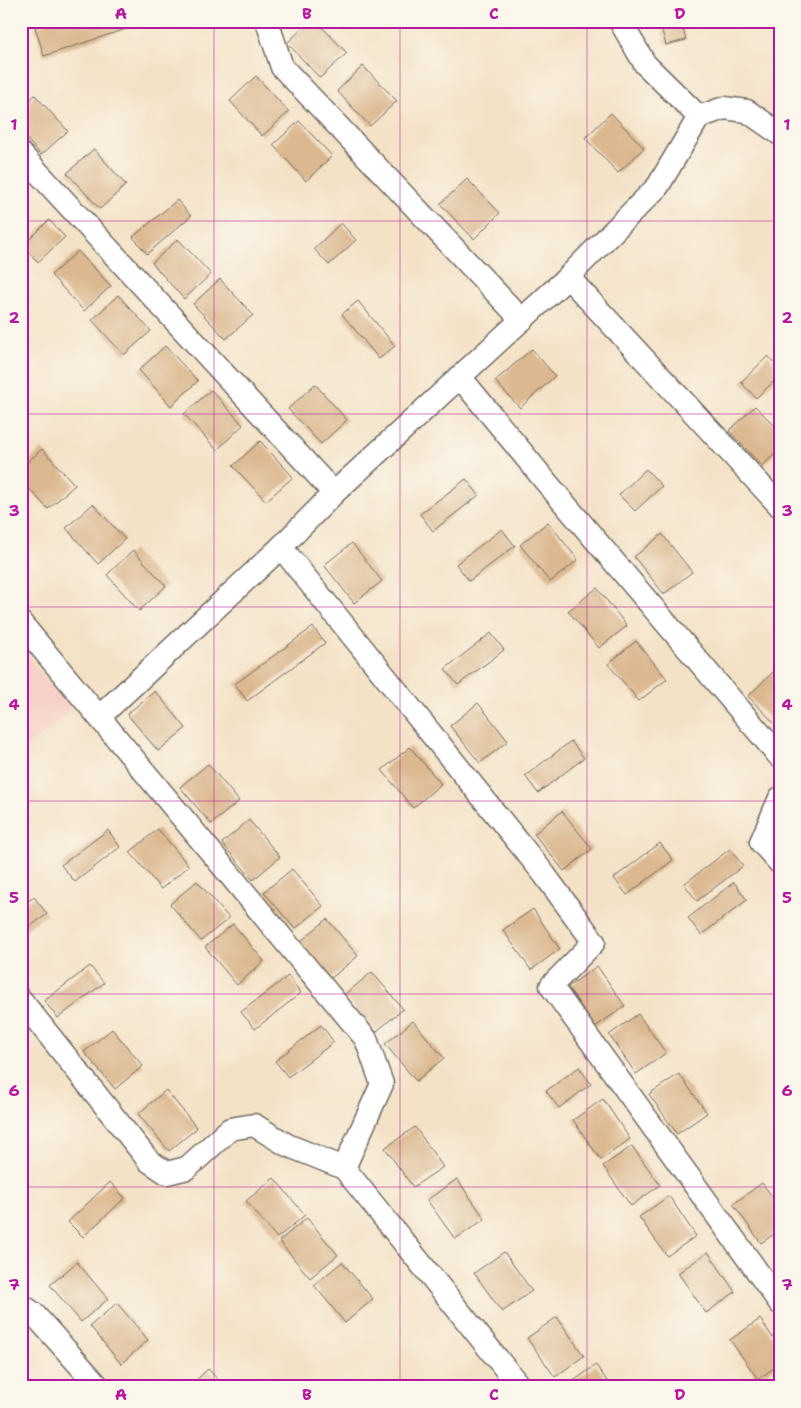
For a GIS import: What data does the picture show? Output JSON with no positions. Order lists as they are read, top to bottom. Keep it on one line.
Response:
{"grid":{"columns":["A","B","C","D"],"rows":["1","2","3","4","5","6","7"]}}
